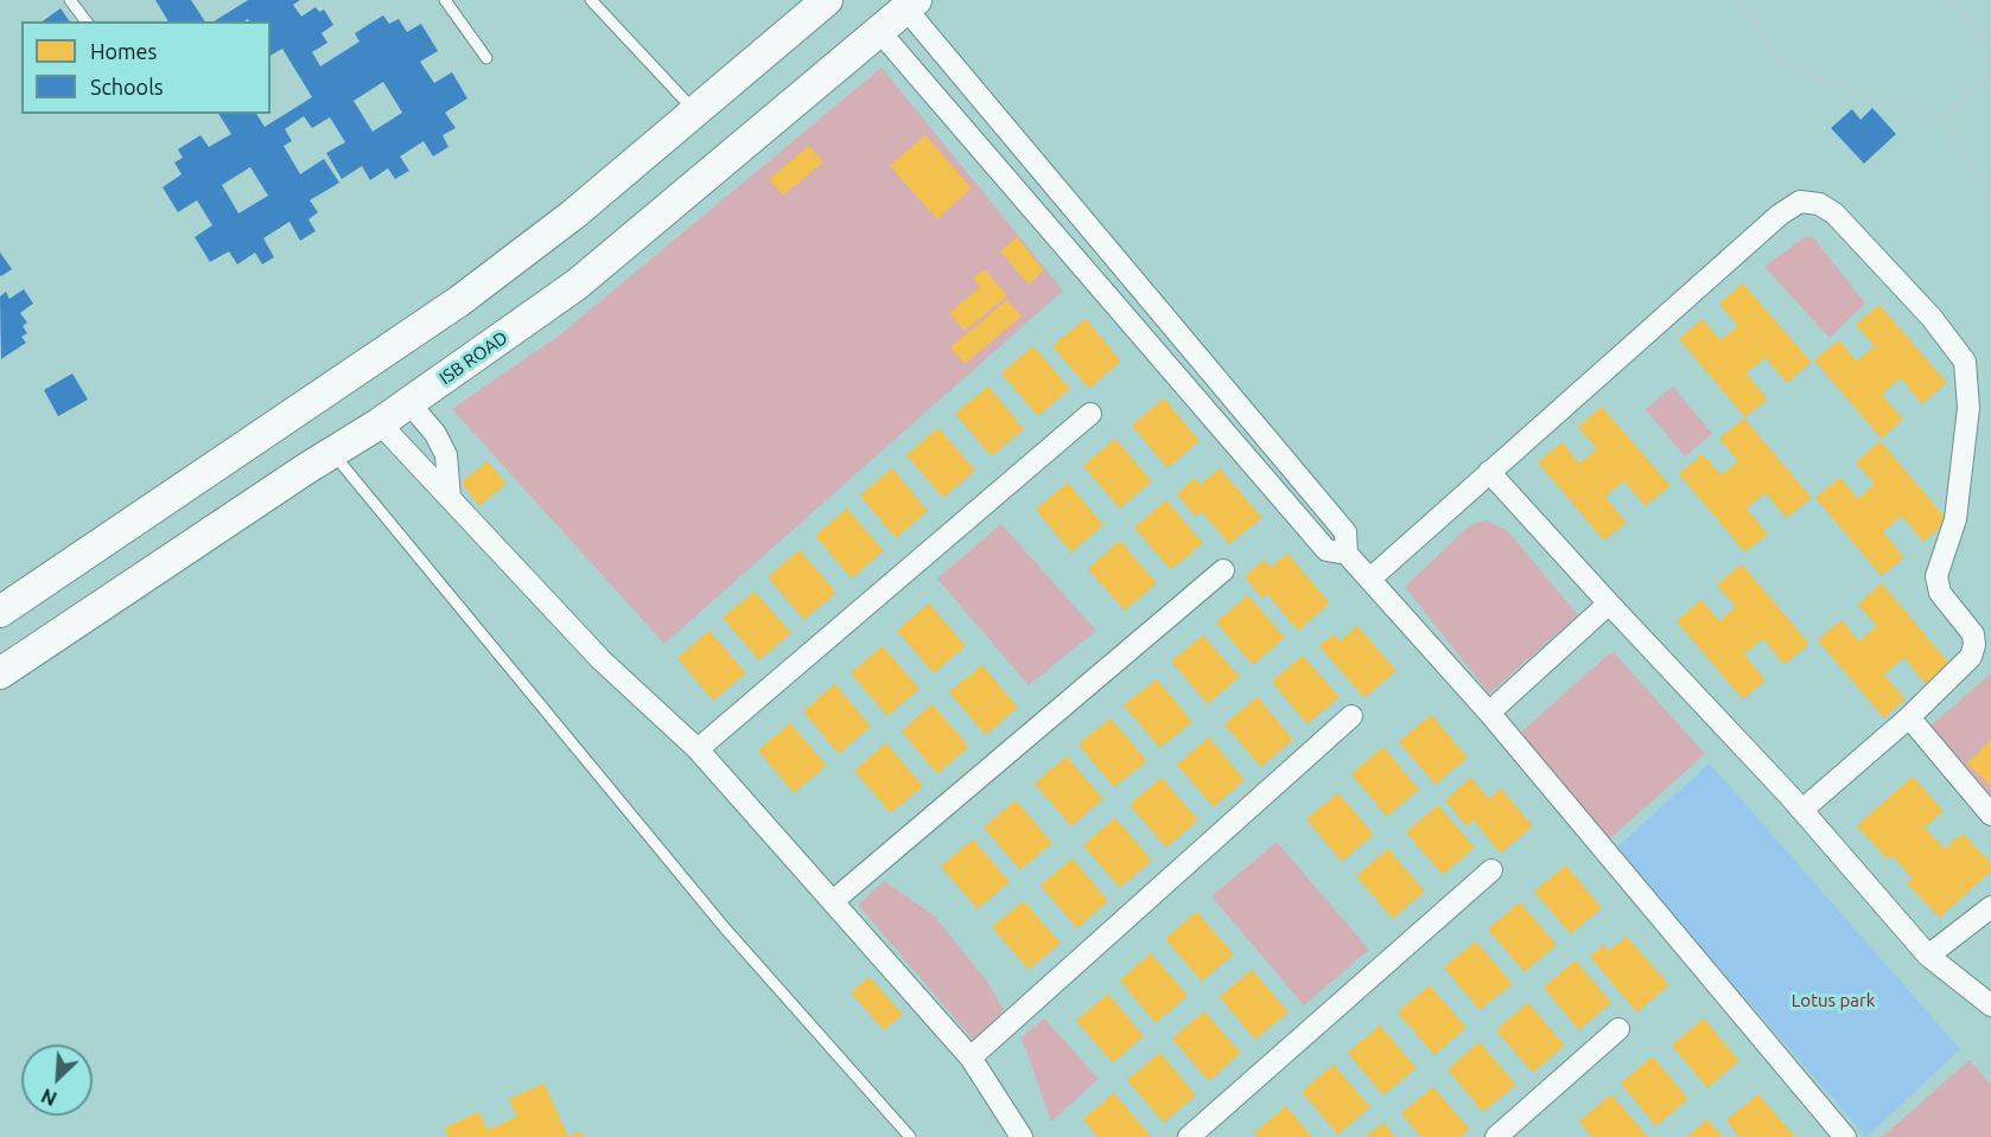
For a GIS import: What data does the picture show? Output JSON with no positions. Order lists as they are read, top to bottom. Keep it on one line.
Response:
{"streets":{"main road":["ISB ROAD"]},"parks":["Lotus park"],"legend":["Homes","Schools"],"north":"bottom left"}
